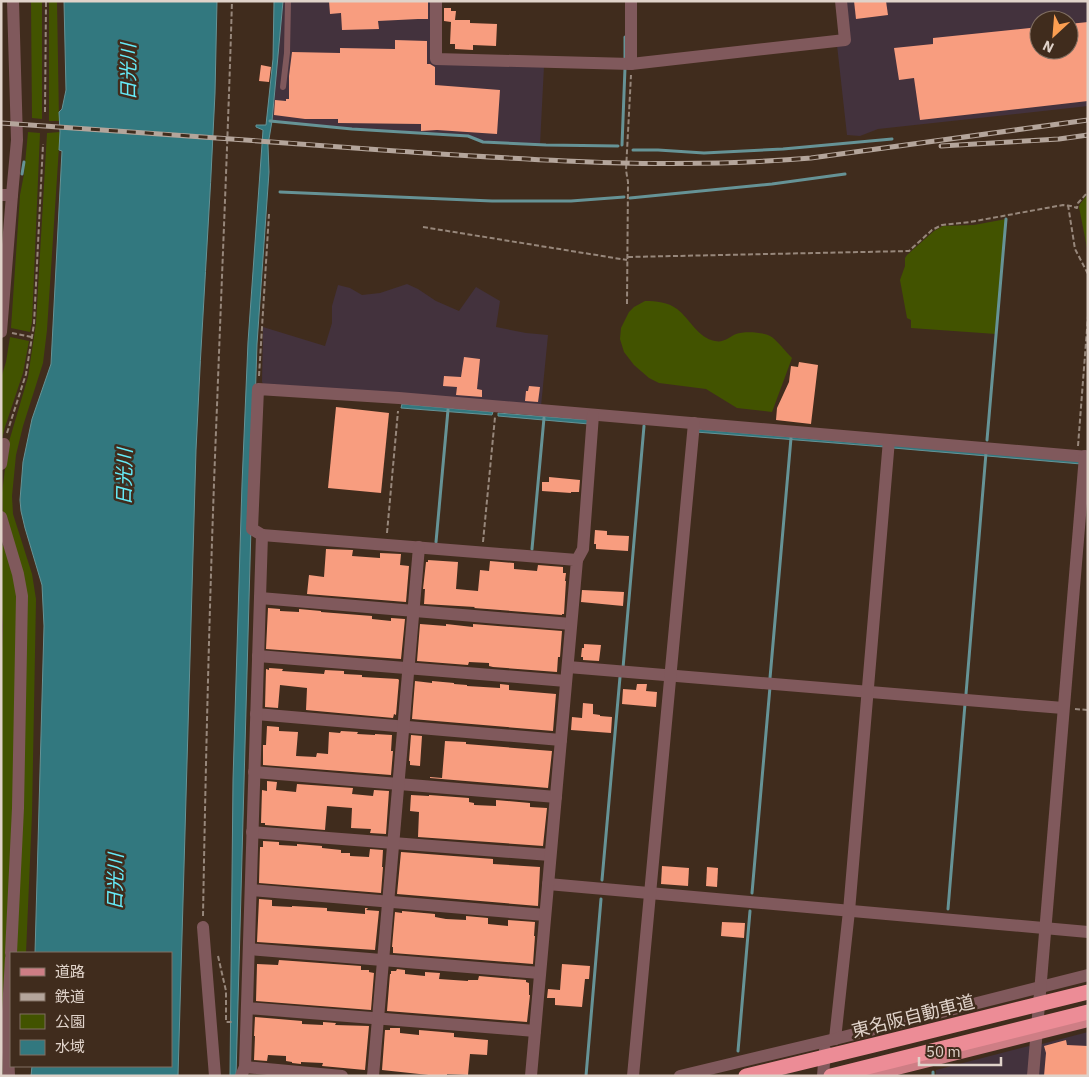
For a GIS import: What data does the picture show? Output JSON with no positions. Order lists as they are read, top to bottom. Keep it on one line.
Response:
{"streets":{"highway":["東名阪自動車道"]},"water":["日光川"],"legend":["道路","鉄道","公園","水域"],"scale_bar":"50 m","north":"bottom left"}
